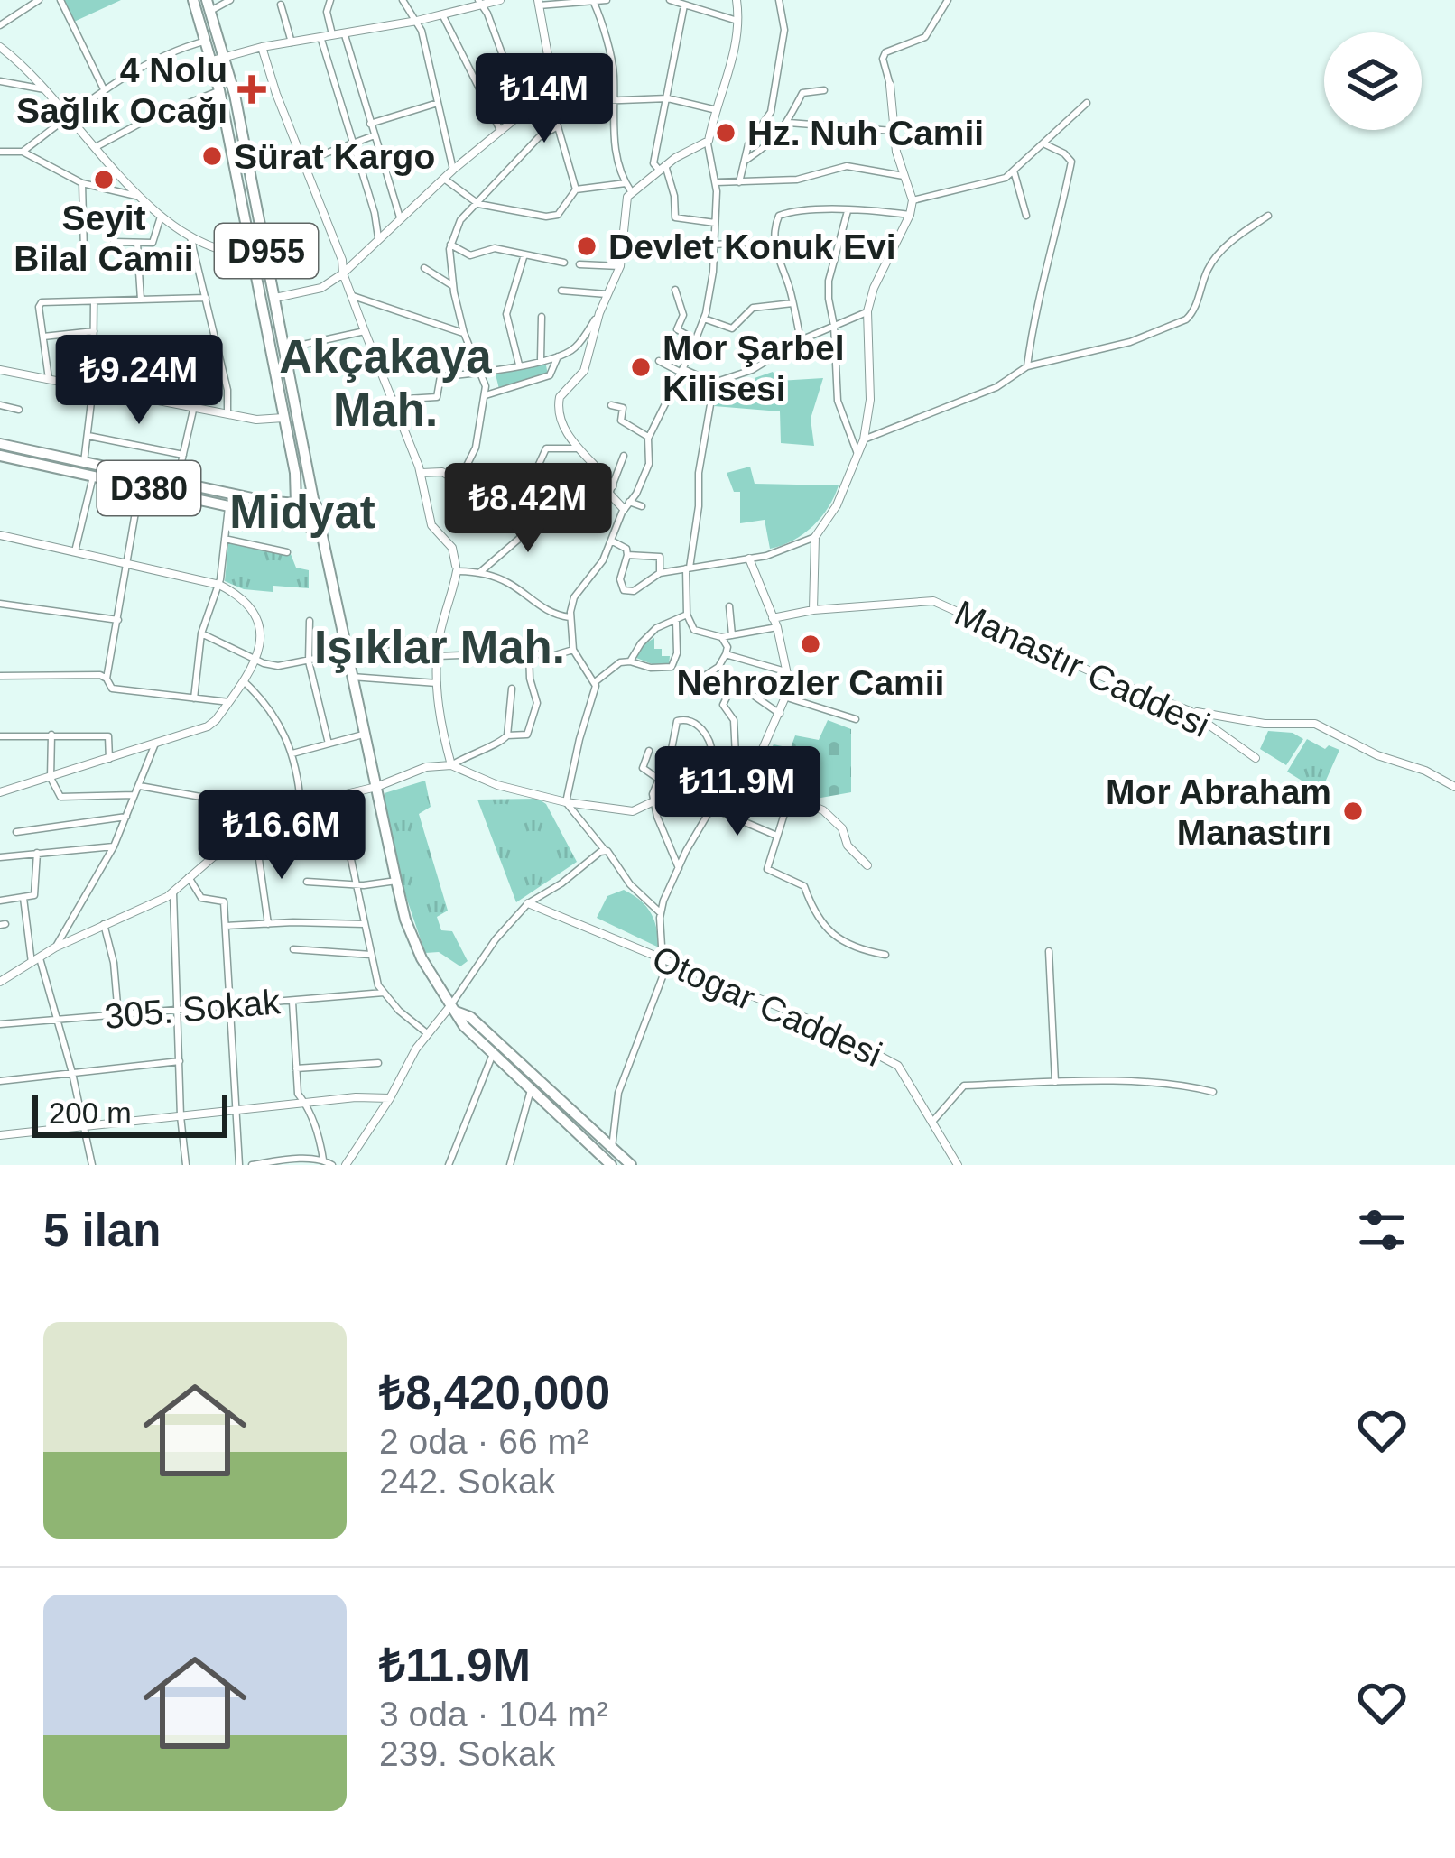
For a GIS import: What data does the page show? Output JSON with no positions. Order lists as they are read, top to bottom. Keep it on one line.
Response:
{"streets":{"main road":["D955","D380"],"street":["Manastır Caddesi","Otogar Caddesi","305. Sokak"]},"crossings":[["D955","D380"]],"districts":["Akçakaya Mah.","Midyat","Işıklar Mah."],"places":{"health":["4 Nolu Sağlık Ocağı"],"other":["Hz. Nuh Camii","Sürat Kargo","Seyit Bilal Camii","Devlet Konuk Evi","Mor Şarbel Kilisesi","Nehrozler Camii","Mor Abraham Manastırı"]},"scale_bar":"200 m","page":{"price":["₺14M","₺9.24M","₺8.42M","₺11.9M","₺16.6M"],"scale":"200 m","heading":"5 ilan","list":[{"name":"₺8,420,000","note":"2 oda · 66 m² · 242. Sokak"},{"name":"₺11.9M","note":"3 oda · 104 m² · 239. Sokak"}]}}
